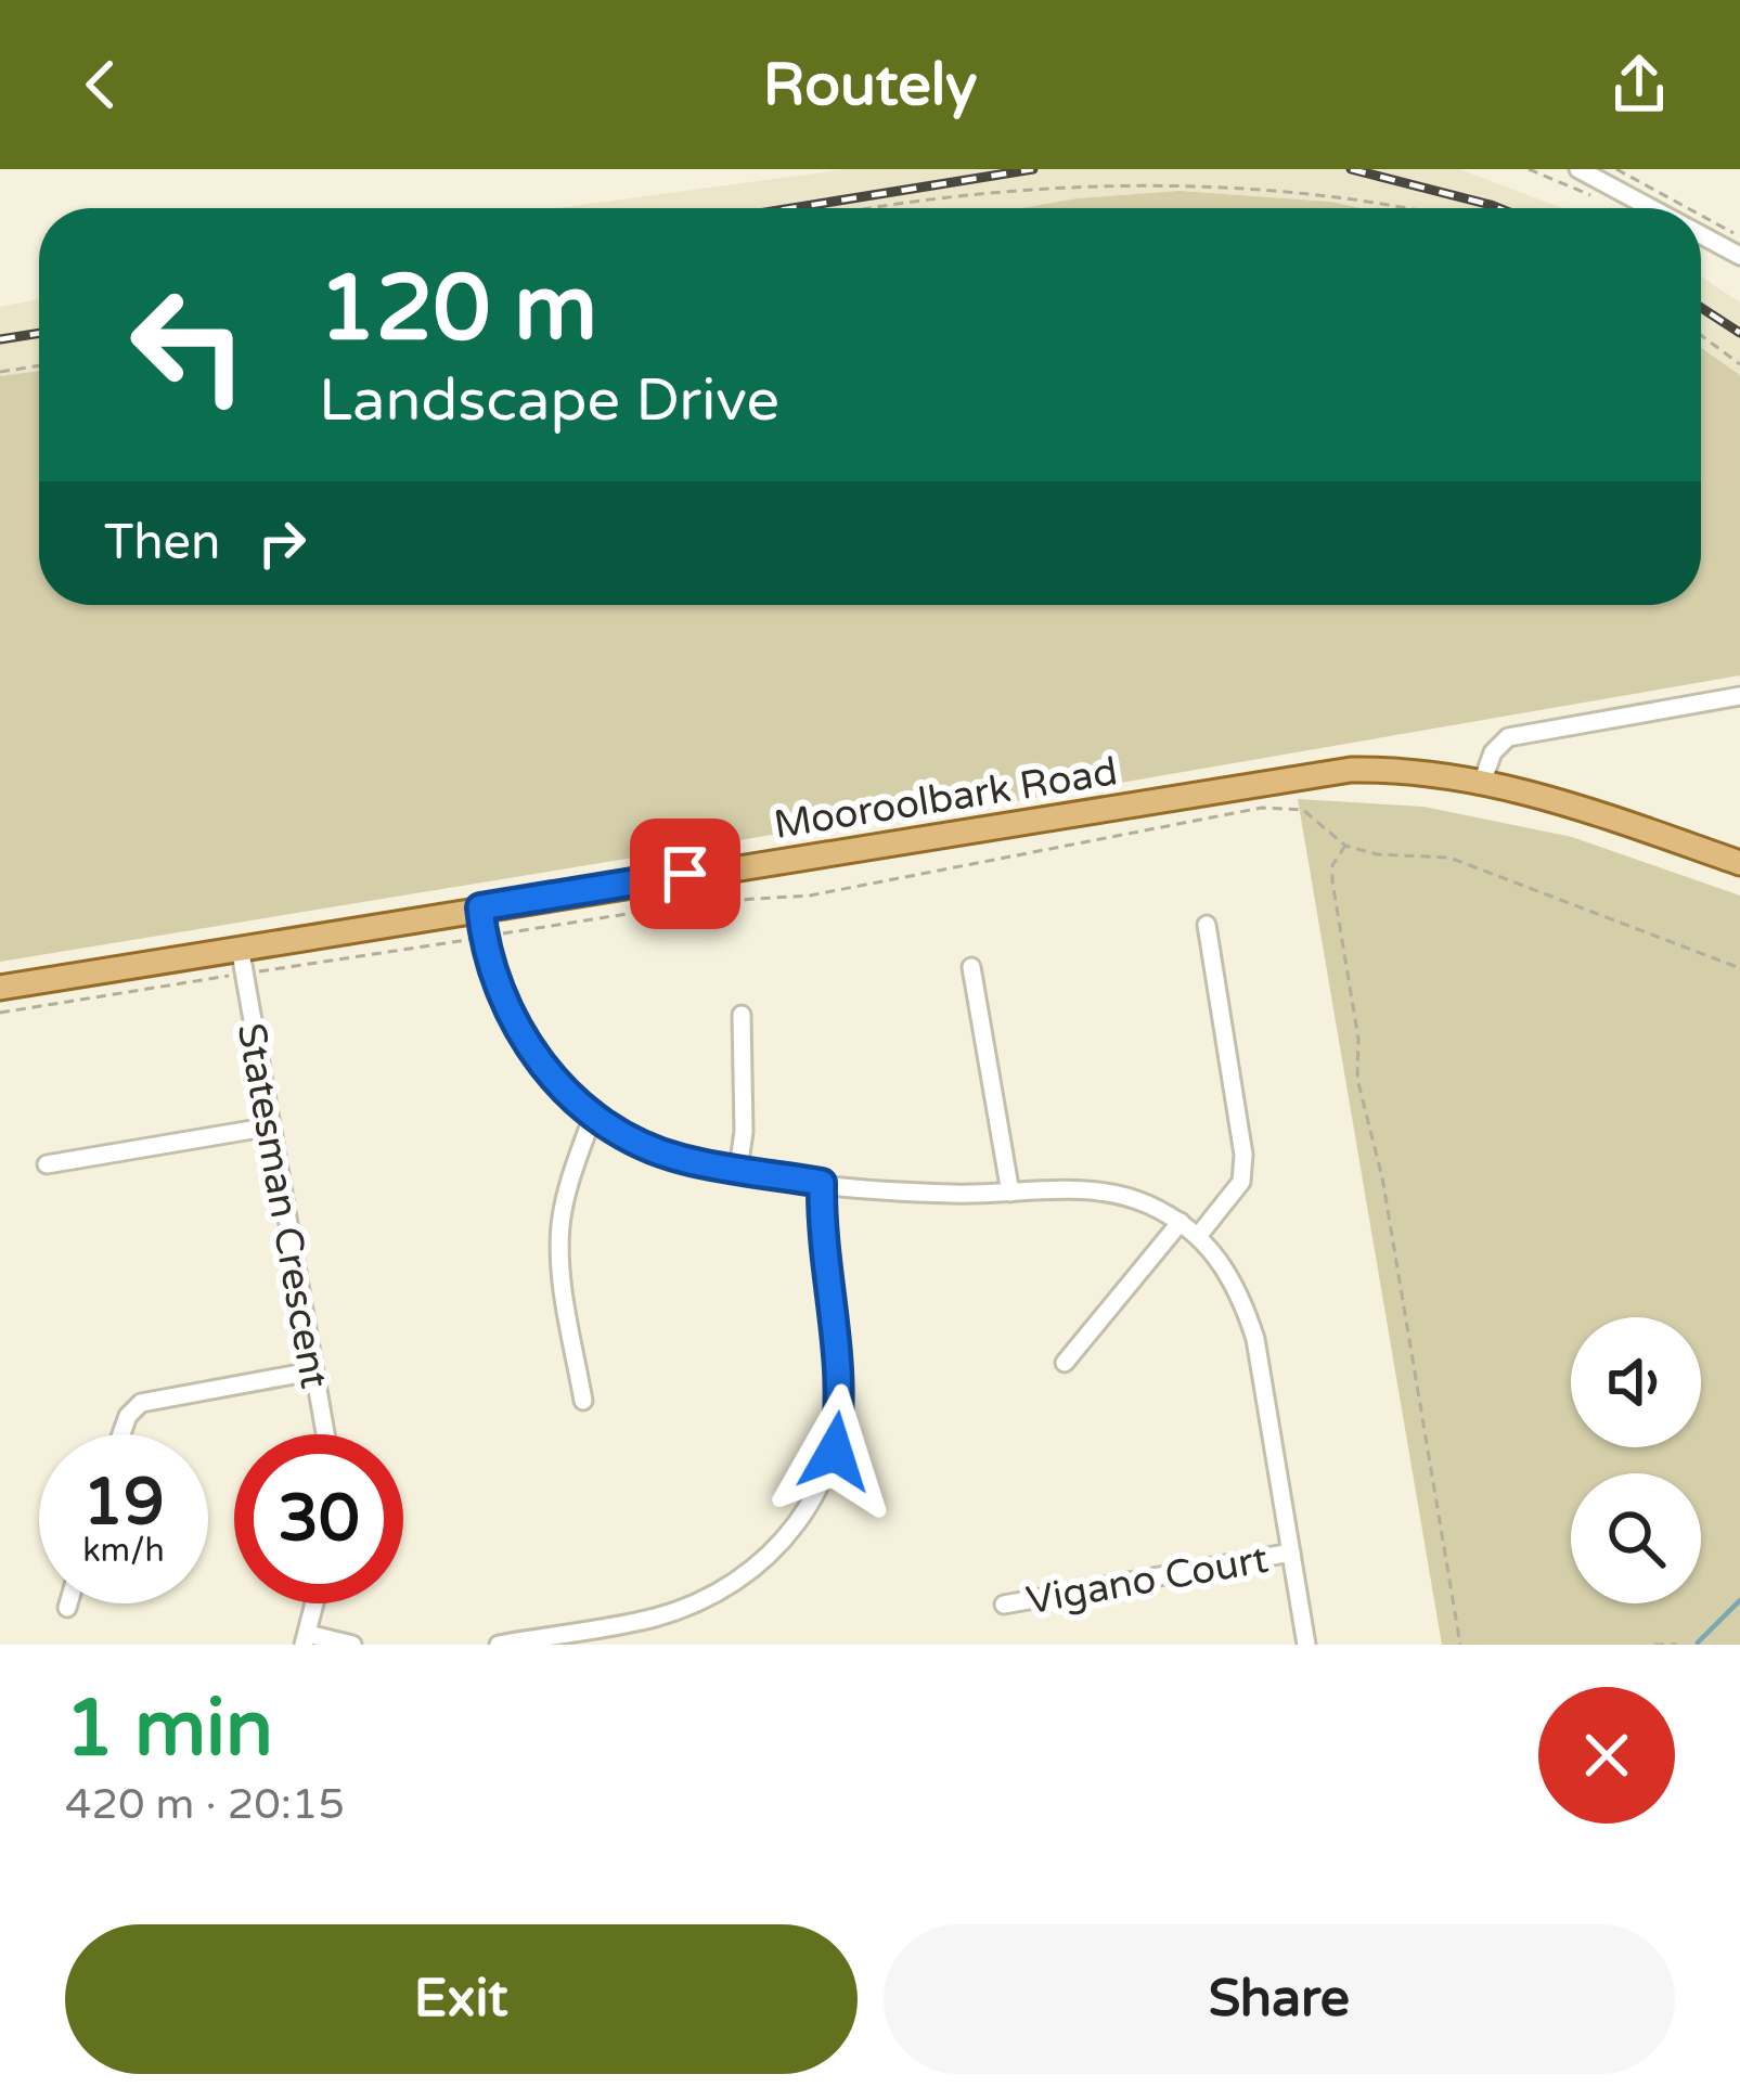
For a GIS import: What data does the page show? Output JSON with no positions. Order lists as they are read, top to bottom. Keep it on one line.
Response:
{"streets":{"main road":["Mooroolbark Road"],"street":["Statesman Crescent","Vigano Court"]},"crossings":[["Mooroolbark Road","Statesman Crescent"]],"page":{"header":"Routely","turn":["120 m","Landscape Drive"],"then":"Then","speed":"19 km/h","limit":"30","heading":["1 min","420 m · 20:15"],"buttons":["Exit","Share"]}}
